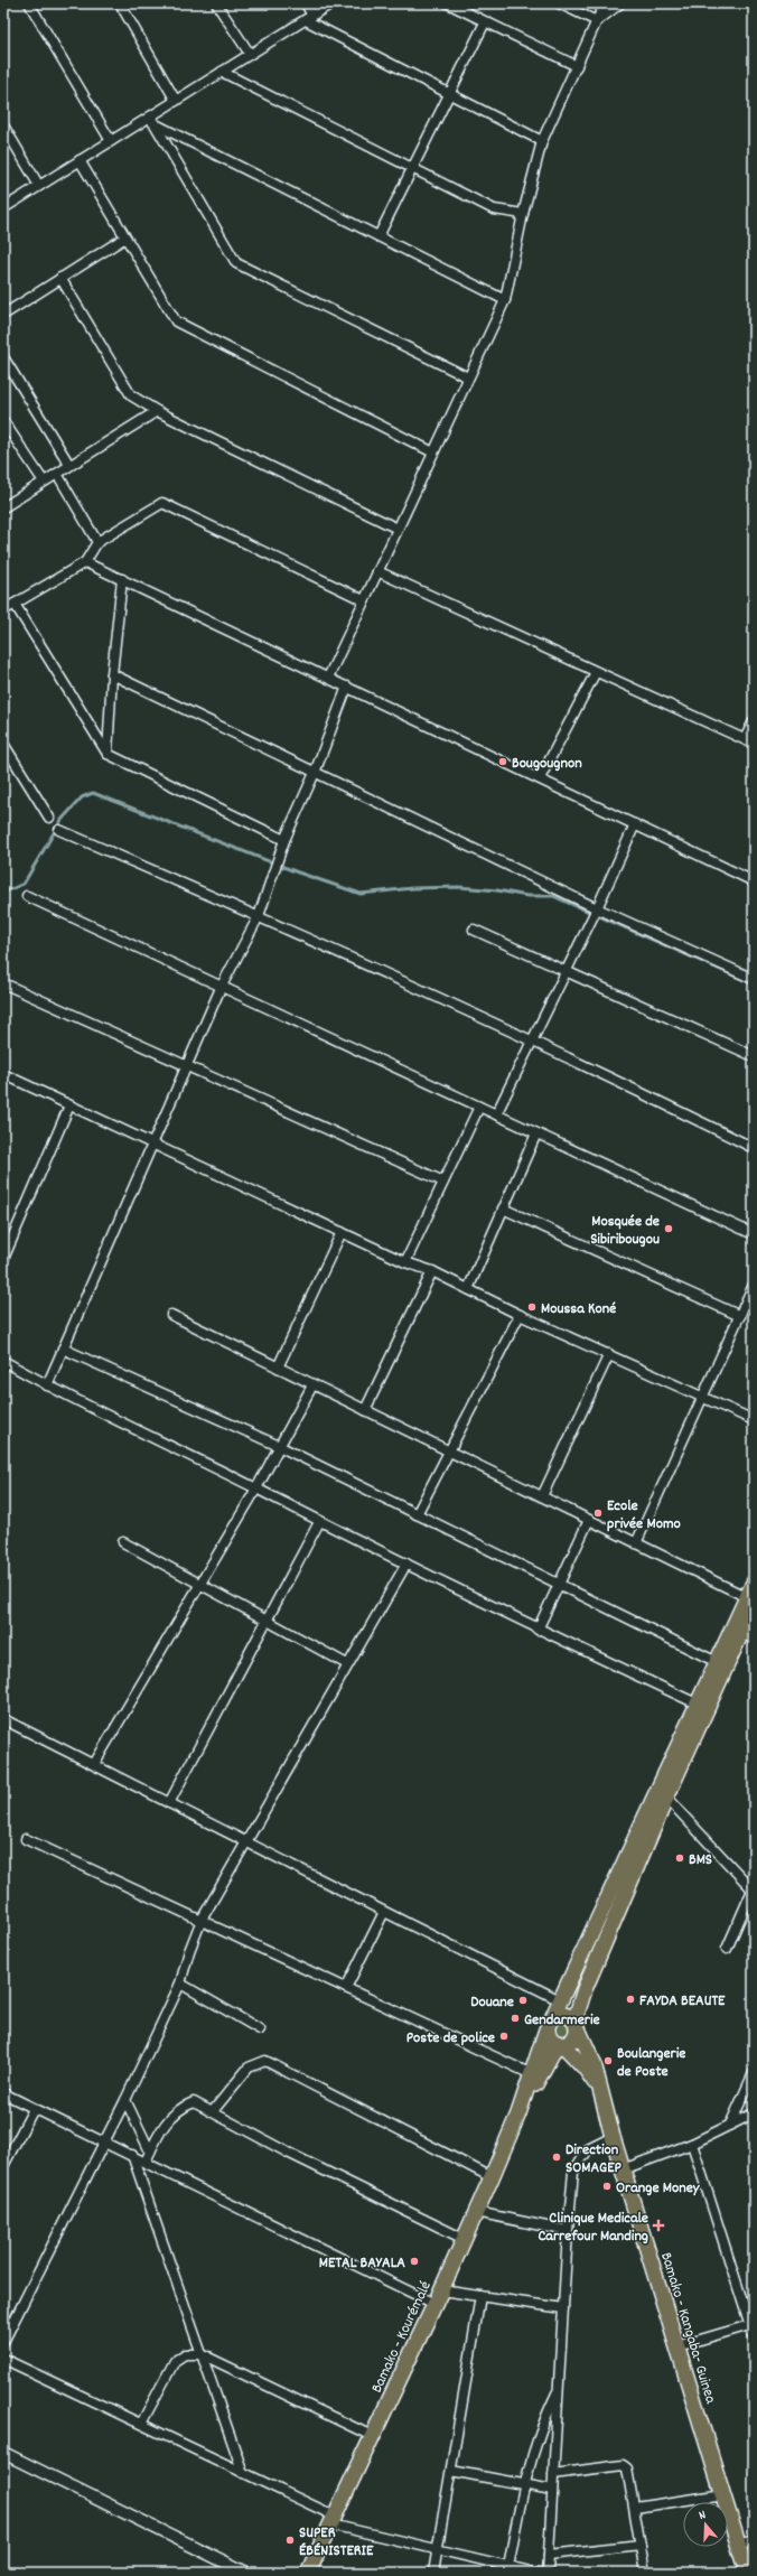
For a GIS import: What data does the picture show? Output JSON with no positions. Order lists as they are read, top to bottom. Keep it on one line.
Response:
{"streets":{"main road":["Bamako - Kangaba- Guinea","Bamako - Kourémalé"]},"places":{"other":["Bougougnon","Mosquée de Sibiribougou","Moussa Koné","Ecole privée Momo","BMS","FAYDA BEAUTE","Douane","Gendarmerie","Poste de police","Boulangerie de Poste","Direction SOMAGEP","Orange Money","METAL BAYALA","SUPER ÉBÉNISTERIE"],"health":["Clinique Medicale Carrefour Manding"]},"north":"top"}
